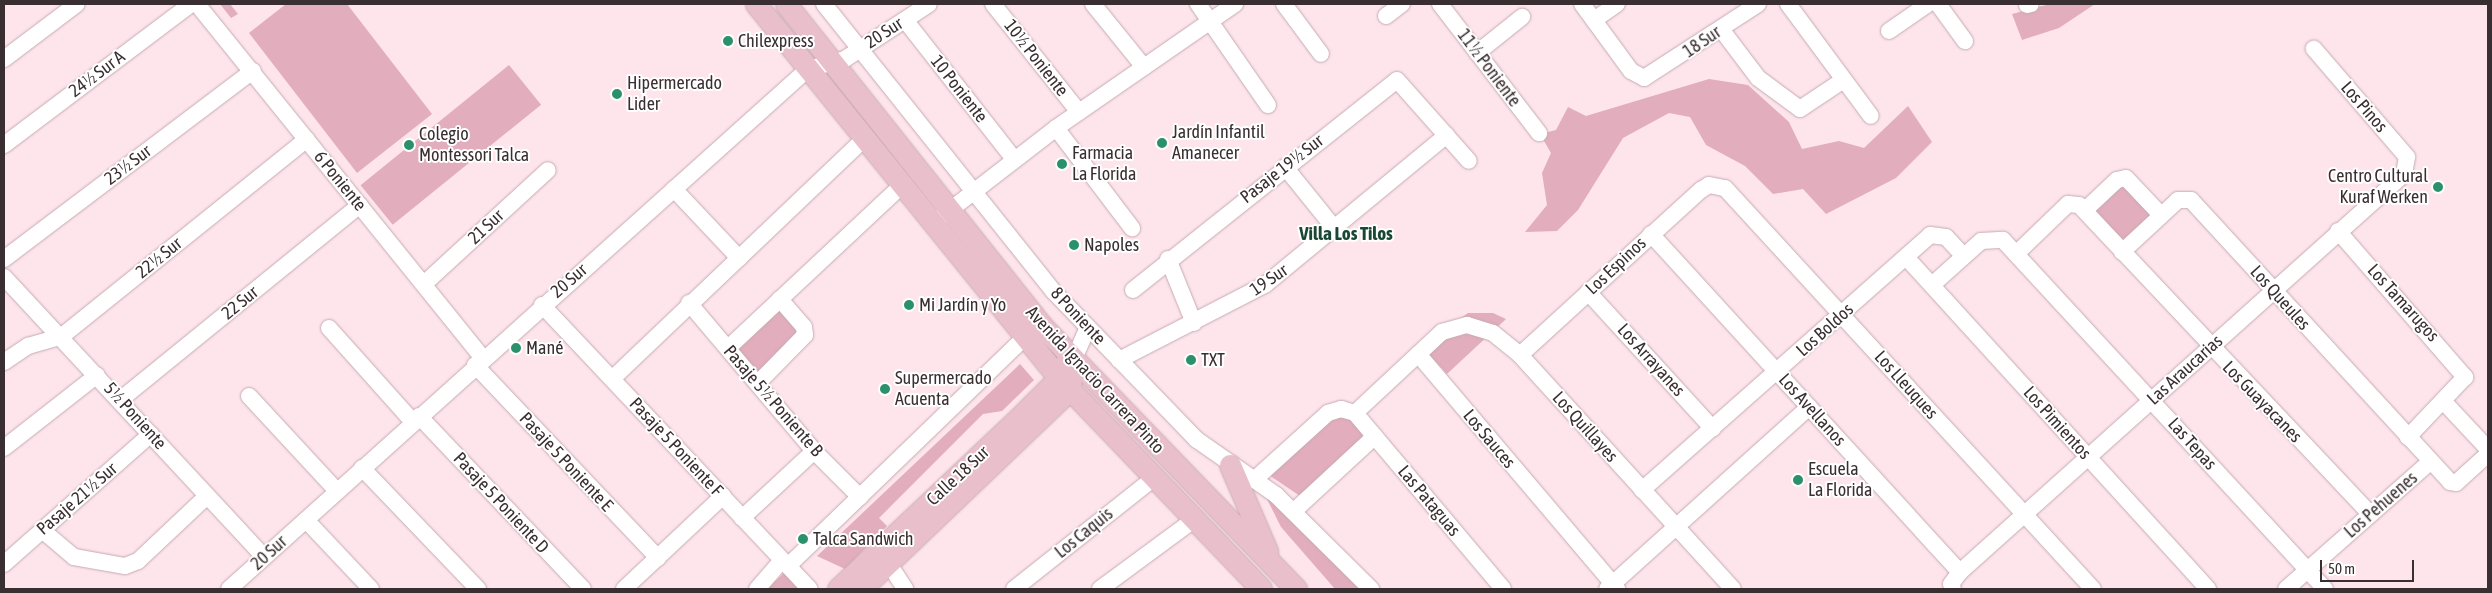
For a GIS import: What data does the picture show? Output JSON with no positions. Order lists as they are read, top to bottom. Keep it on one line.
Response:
{"streets":{"main road":["Avenida Ignacio Carrera Pinto","Calle 18 Sur"],"street":["20 Sur","18 Sur","10½ Poniente","11½ Poniente","24½ Sur A","10 Poniente","Los Pinos","23½ Sur","Pasaje 19½ Sur","6 Poniente","21 Sur","22½ Sur","Los Espinos","19 Sur","Los Queules","22 Sur","Los Tamarugos","8 Poniente","Los Boldos","Los Arrayanes","Las Araucarias","Los Lleuques","Pasaje 5½ Poniente B","Los Guayacanes","Los Avellanos","5½ Poniente","Los Pimientos","Los Quillayes","Los Sauces","Las Tepas","Pasaje 5 Poniente F","Pasaje 5 Poniente E","Pasaje 21½ Sur","Las Pataguas","Pasaje 5 Poniente D","Los Pehuenes","Los Caquis"]},"crossings":[["20 Sur","10 Poniente"],["20 Sur","6 Poniente"],["20 Sur","8 Poniente"],["20 Sur","Avenida Ignacio Carrera Pinto"],["20 Sur","5½ Poniente"],["20 Sur","Pasaje 5 Poniente F"],["20 Sur","Pasaje 5 Poniente E"],["20 Sur","Pasaje 5 Poniente D"],["Los Pinos","Las Araucarias"],["23½ Sur","6 Poniente"],["Pasaje 19½ Sur","19 Sur"],["6 Poniente","21 Sur"],["6 Poniente","22½ Sur"],["6 Poniente","22 Sur"],["6 Poniente","Pasaje 5 Poniente E"],["22½ Sur","5½ Poniente"],["Los Espinos","Los Arrayanes"],["Los Espinos","Los Lleuques"],["Los Espinos","Los Avellanos"],["Los Espinos","Los Quillayes"],["19 Sur","8 Poniente"],["Los Queules","Las Araucarias"],["Los Queules","Los Guayacanes"],["Los Queules","Los Pehuenes"],["22 Sur","5½ Poniente"],["Los Tamarugos","Las Araucarias"],["Los Boldos","Los Arrayanes"],["Los Boldos","Los Lleuques"],["Los Boldos","Los Avellanos"],["Los Boldos","Los Pimientos"],["Los Boldos","Los Quillayes"],["Los Boldos","Las Tepas"],["Las Araucarias","Los Lleuques"],["Las Araucarias","Los Guayacanes"],["Las Araucarias","Los Avellanos"],["Las Araucarias","Los Pimientos"],["Las Araucarias","Las Tepas"],["Avenida Ignacio Carrera Pinto","Calle 18 Sur"],["Avenida Ignacio Carrera Pinto","Los Caquis"],["Los Guayacanes","Los Pehuenes"],["5½ Poniente","Pasaje 21½ Sur"],["Los Quillayes","Los Sauces"],["Las Tepas","Los Pehuenes"]],"districts":["Villa Los Tilos"],"places":["Chilexpress","Hipermercado Lider","Jardín Infantil Amanecer","Colegio Montessori Talca","Farmacia La Florida","Centro Cultural Kuraf Werken","Napoles","Mi Jardín y Yo","Mané","TXT","Supermercado Acuenta","Escuela La Florida","Talca Sandwich"],"scale_bar":"50 m"}
